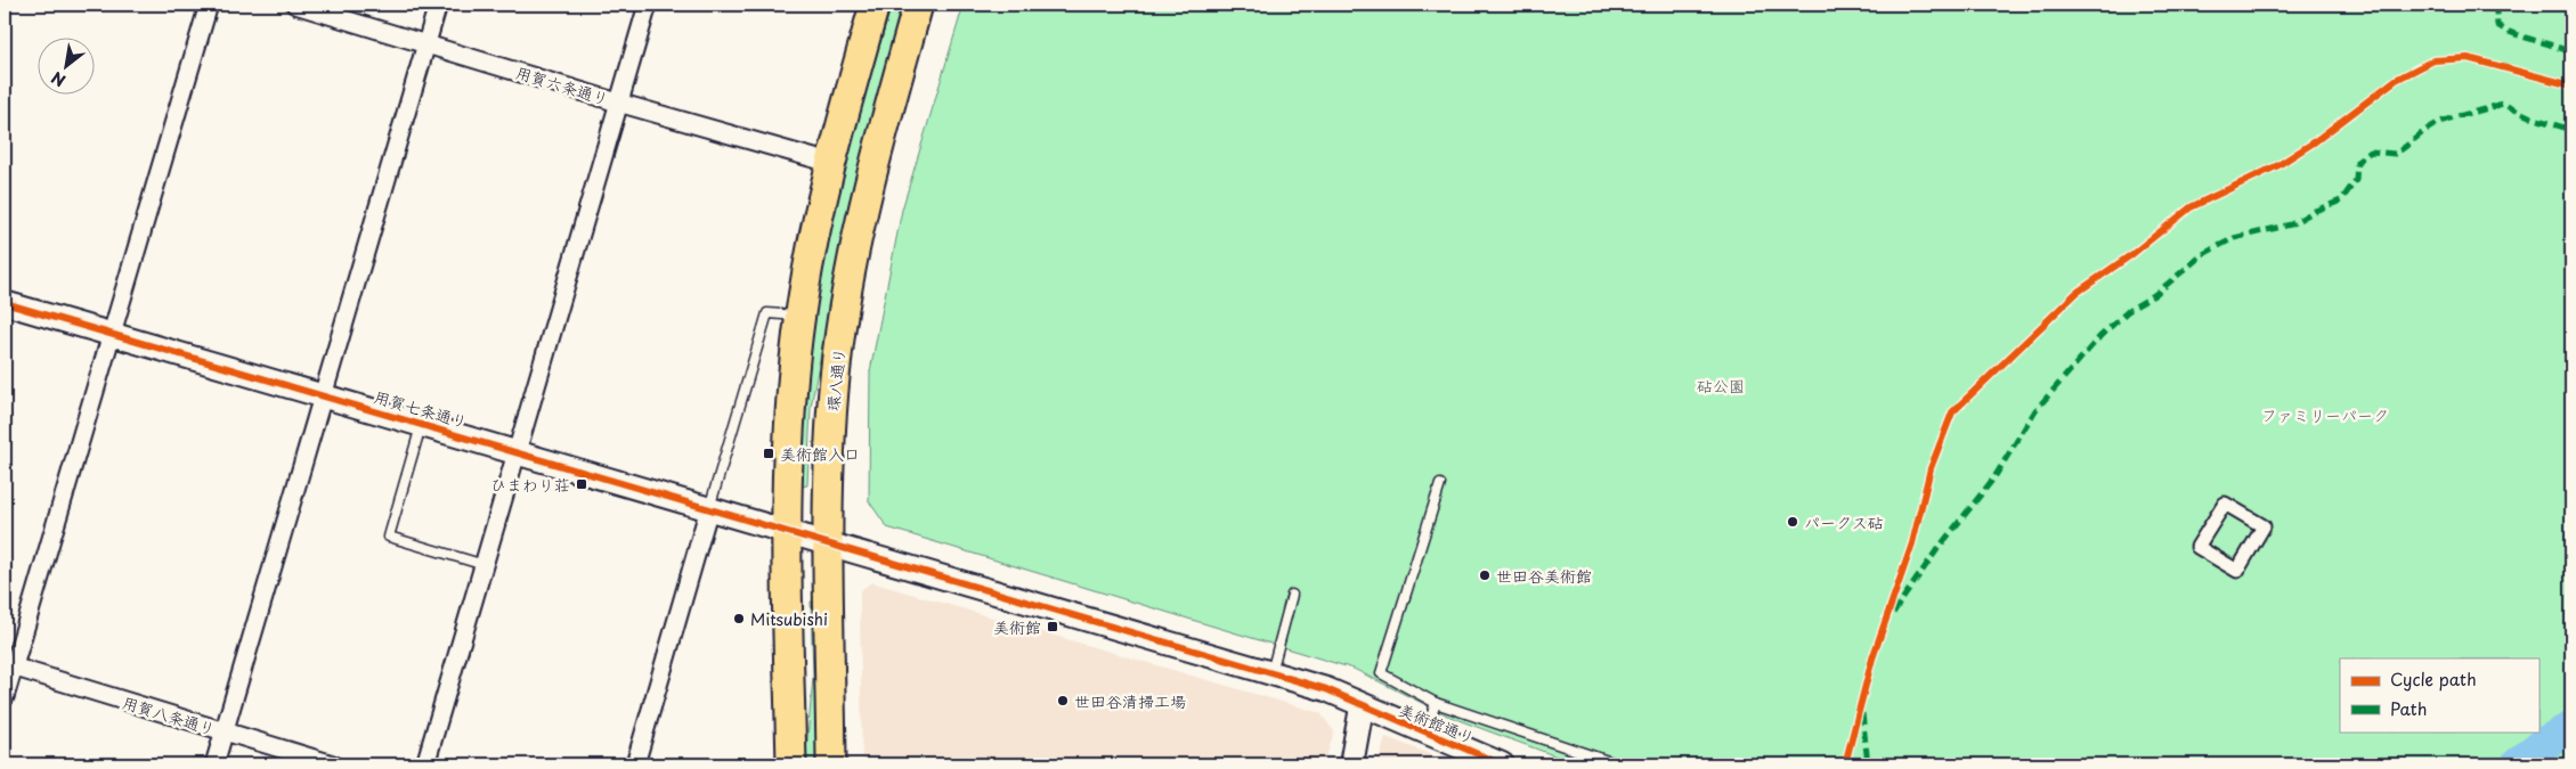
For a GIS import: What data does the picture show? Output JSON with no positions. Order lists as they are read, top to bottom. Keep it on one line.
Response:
{"streets":{"main road":["環八通り"],"street":["用賀六条通り","用賀七条通り","用賀八条通り","美術館通り"]},"crossings":[["環八通り","用賀七条通り"],["用賀七条通り","美術館通り"]],"parks":["砧公園","ファミリーパーク"],"places":{"transit":["美術館入口","ひまわり荘","美術館"],"other":["パークス砧","世田谷美術館","Mitsubishi","世田谷清掃工場"]},"legend":["Cycle path","Path"],"north":"bottom left"}
